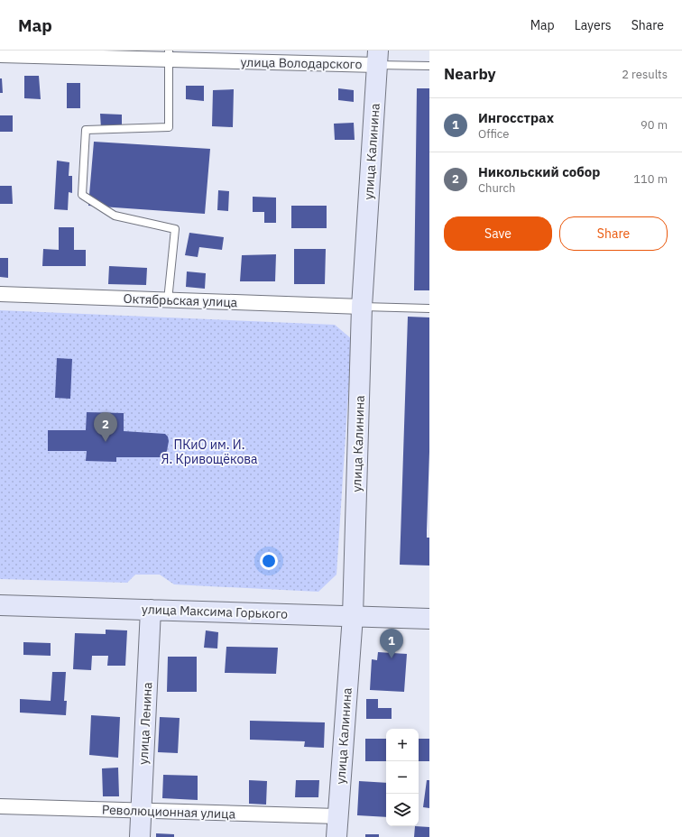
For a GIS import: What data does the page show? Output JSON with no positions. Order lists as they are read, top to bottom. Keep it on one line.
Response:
{"streets":{"main road":["улица Калинина","улица Максима Горького","улица Ленина"],"street":["улица Володарского","Октябрьская улица","Революционная улица"]},"crossings":[["улица Володарского","улица Калинина"],["улица Калинина","Октябрьская улица"],["улица Калинина","улица Максима Горького"],["улица Калинина","Революционная улица"],["улица Максима Горького","улица Ленина"],["улица Ленина","Революционная улица"]],"parks":["ПКиО им. И. Я. Кривощёкова"],"page":{"header":"Map","nav":["Map","Layers","Share"],"heading":["Nearby","2 results"],"list":[{"mark":"1","name":"Ингосстрах","note":"Office","value":"90 m"},{"mark":"2","name":"Никольский собор","note":"Church","value":"110 m"}],"buttons":["Save","Share"],"pins":["2","1"],"map_buttons":["+","−"]}}
